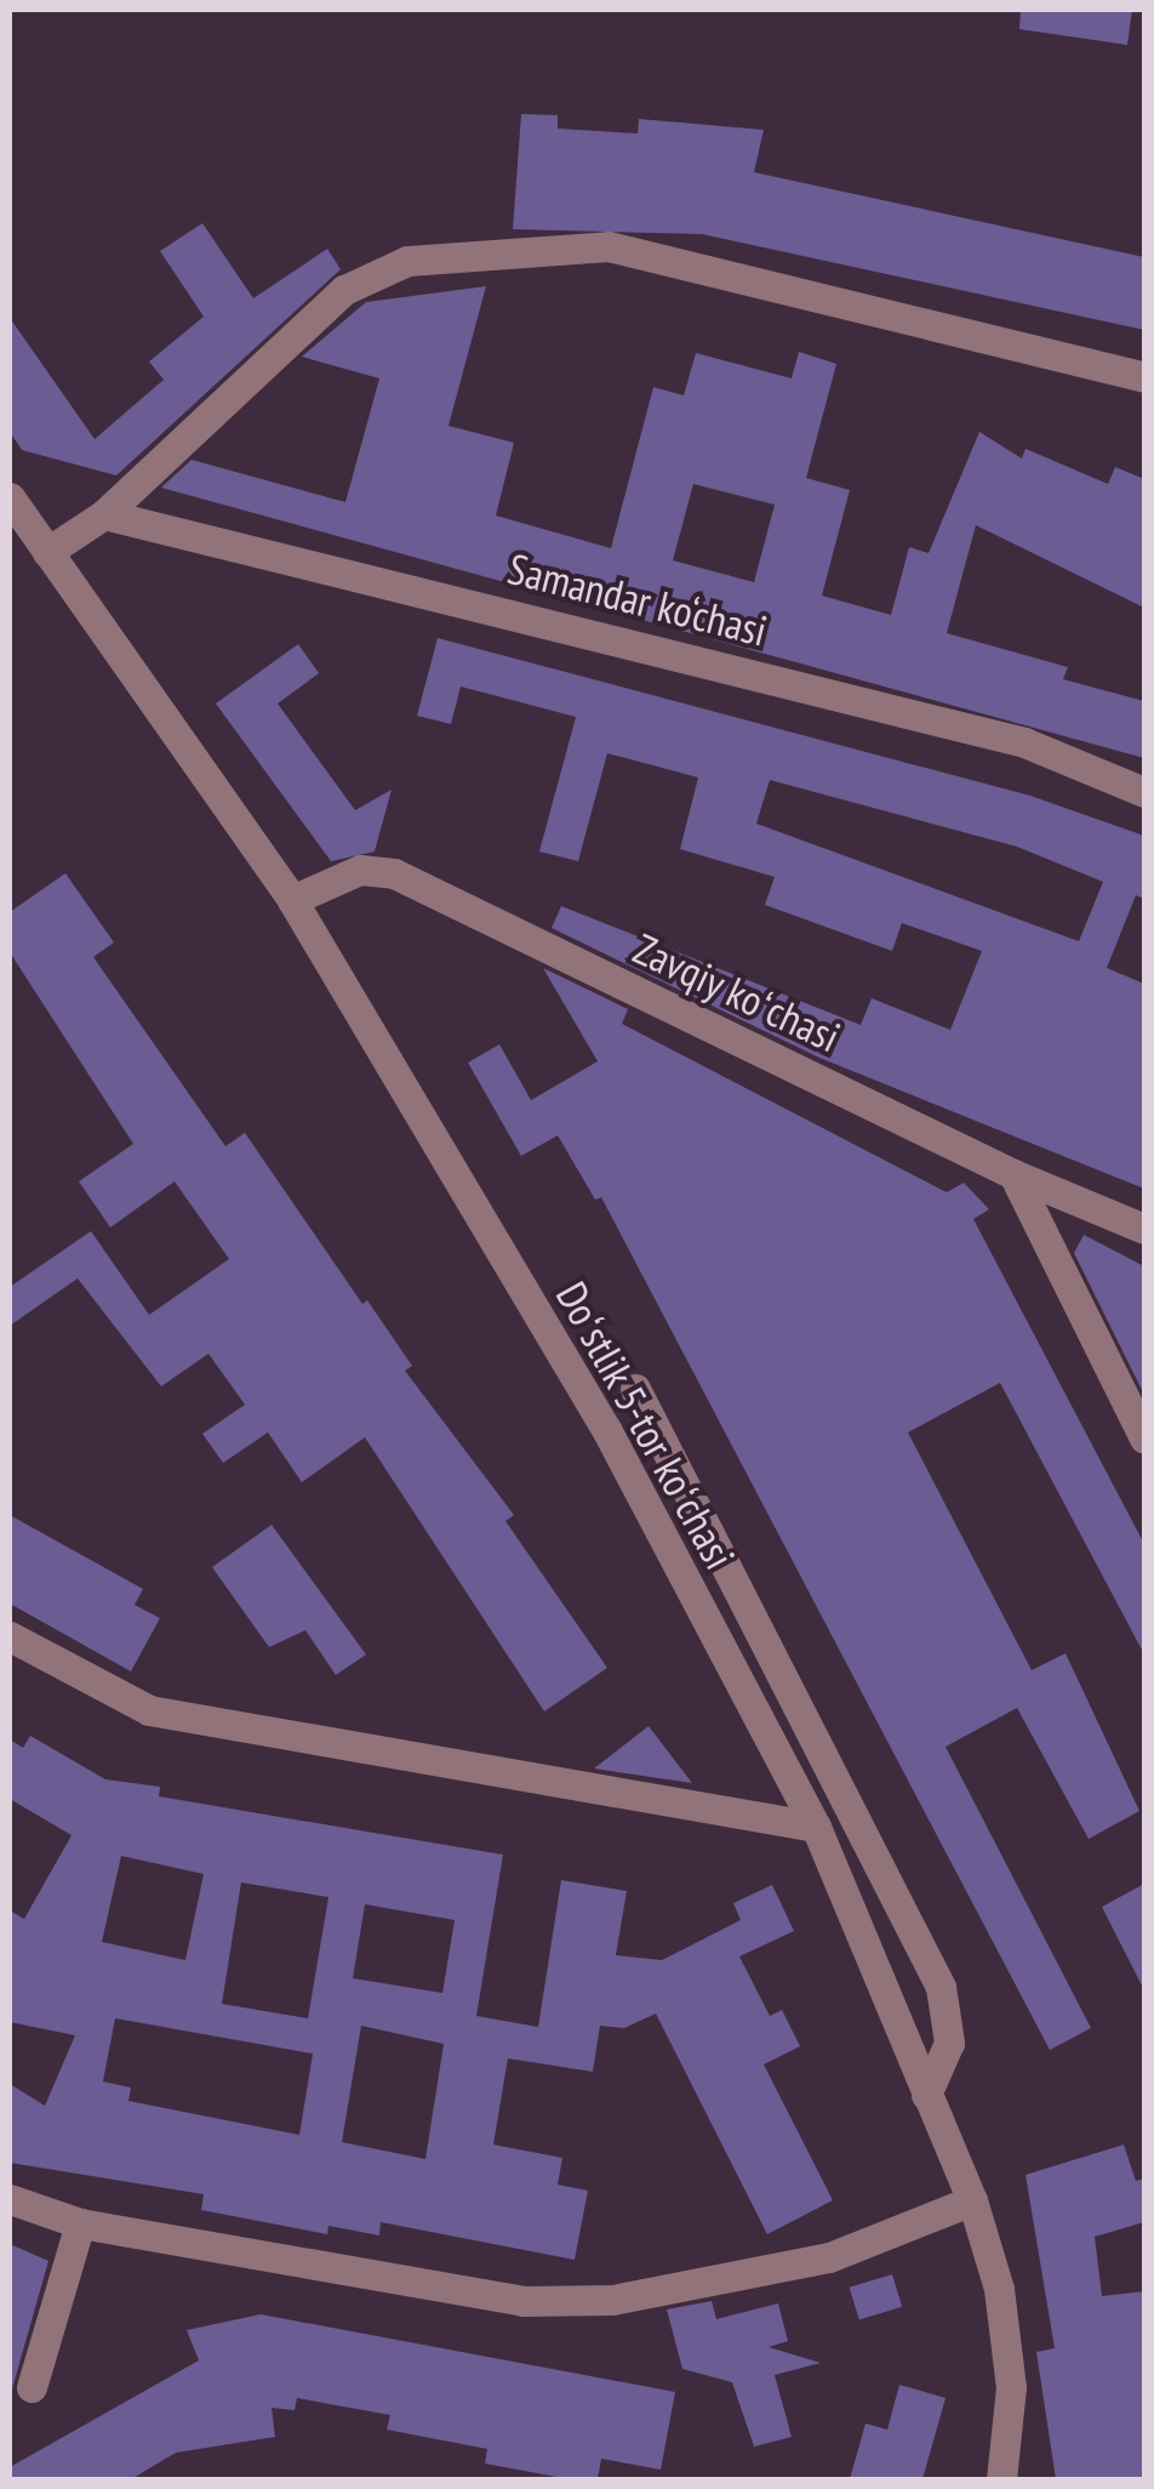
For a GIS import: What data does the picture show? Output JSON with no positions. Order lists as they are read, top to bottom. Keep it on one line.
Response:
{"streets":{"street":["Samandar ko‘chasi","Zavqiy koʻchasi","Doʻstlik 5-tor koʻchasi"]},"crossings":[["Zavqiy koʻchasi","Doʻstlik 5-tor koʻchasi"]]}
